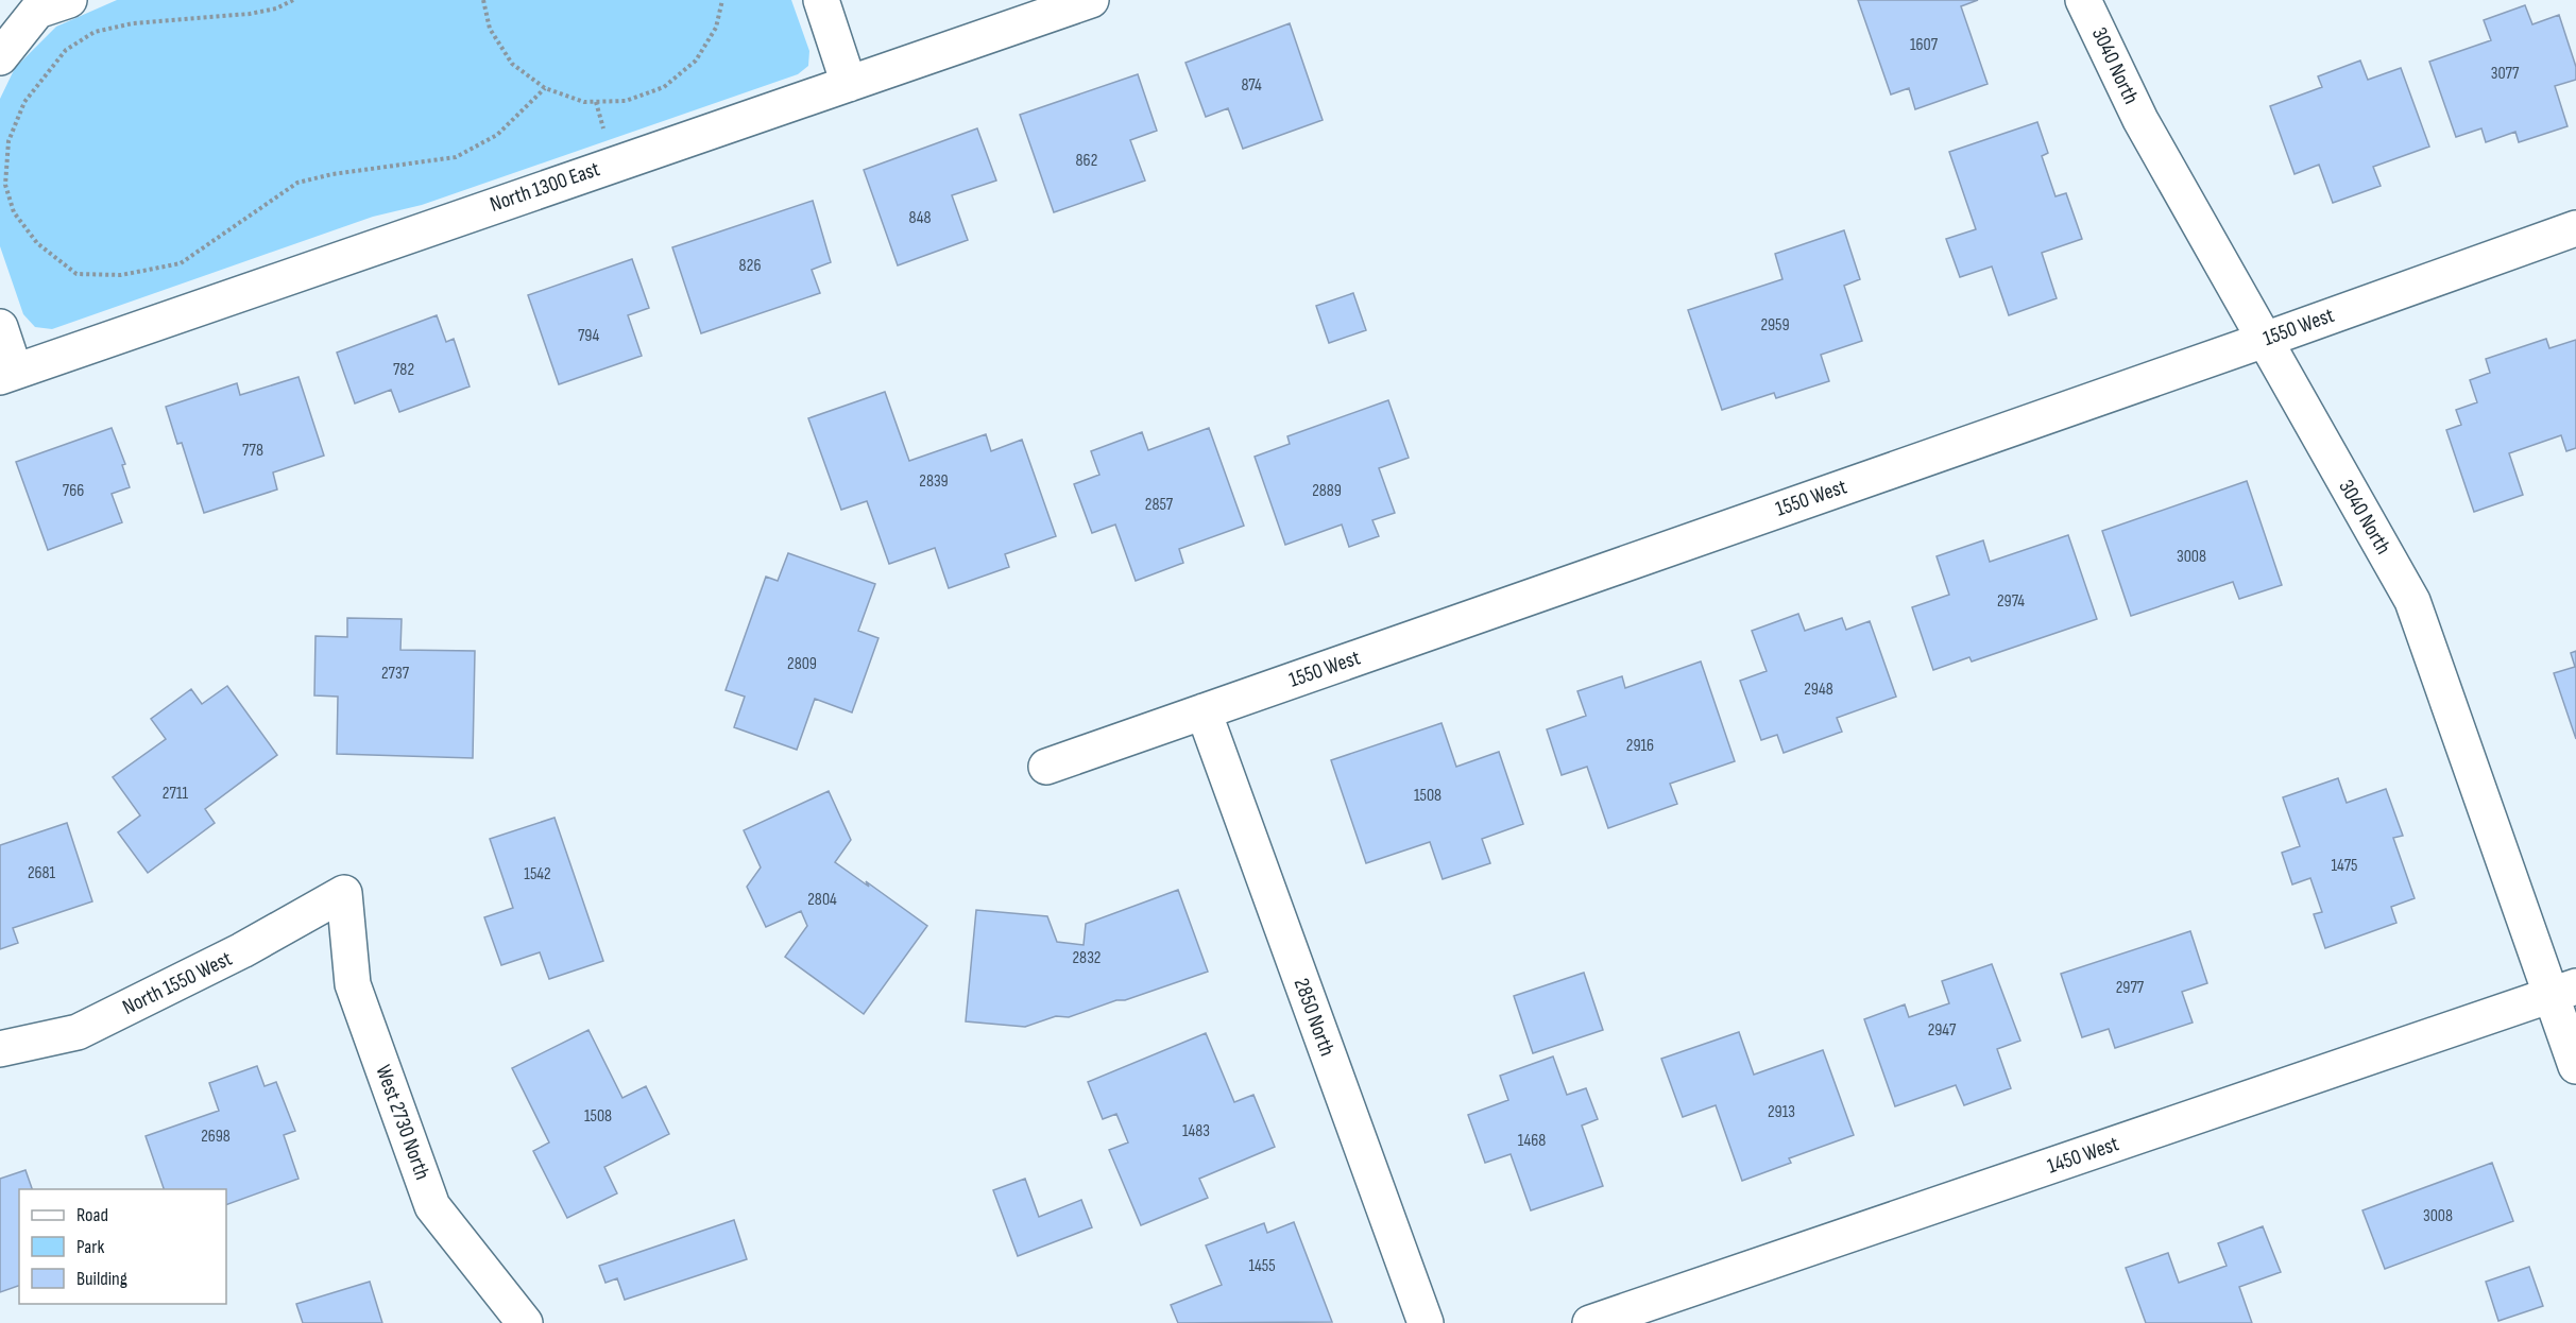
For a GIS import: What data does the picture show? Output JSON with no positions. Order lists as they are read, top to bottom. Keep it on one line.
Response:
{"streets":{"street":["3040 North","North 1300 East","1550 West","North 1550 West","2850 North","West 2730 North","1450 West"]},"crossings":[["3040 North","1550 West"],["3040 North","1450 West"],["1550 West","2850 North"],["North 1550 West","West 2730 North"]],"house_numbers":["1607","3077","874","862","848","826","2959","794","782","778","2839","766","2889","2857","3008","2974","2809","2737","2948","2916","2711","1508","1475","2681","1542","2804","2832","2977","2947","2913","1508","1483","2698","1468","3008","1455"],"legend":["Road","Park","Building"]}
